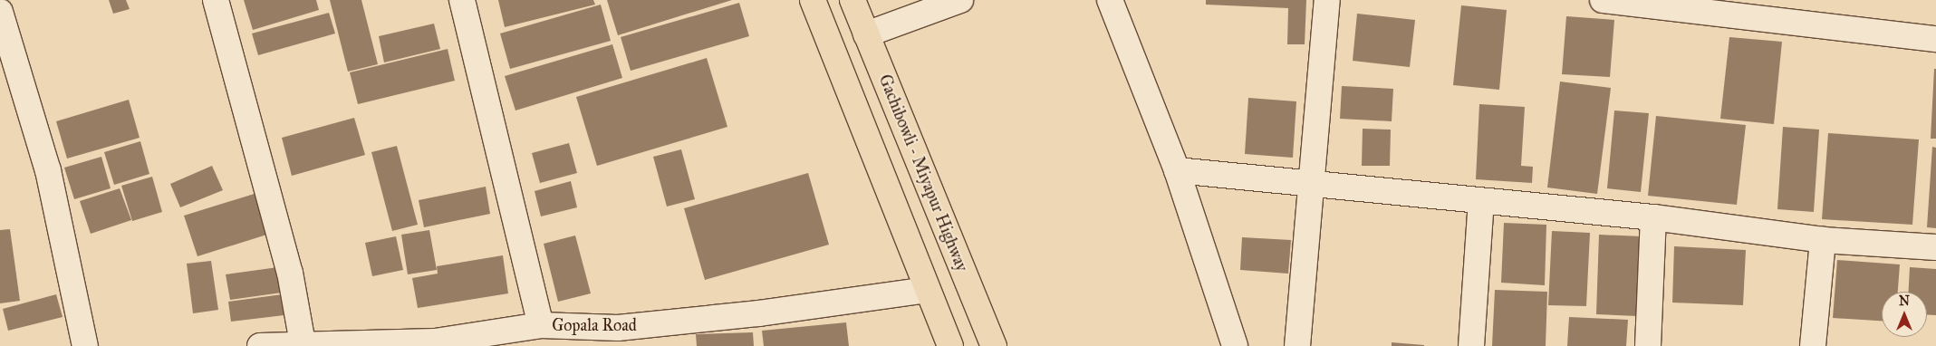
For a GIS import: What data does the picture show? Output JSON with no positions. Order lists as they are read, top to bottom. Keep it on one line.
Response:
{"streets":{"main road":["Gachibowli - Miyapur Highway"],"street":["Gopala Road"]},"north":"top"}
